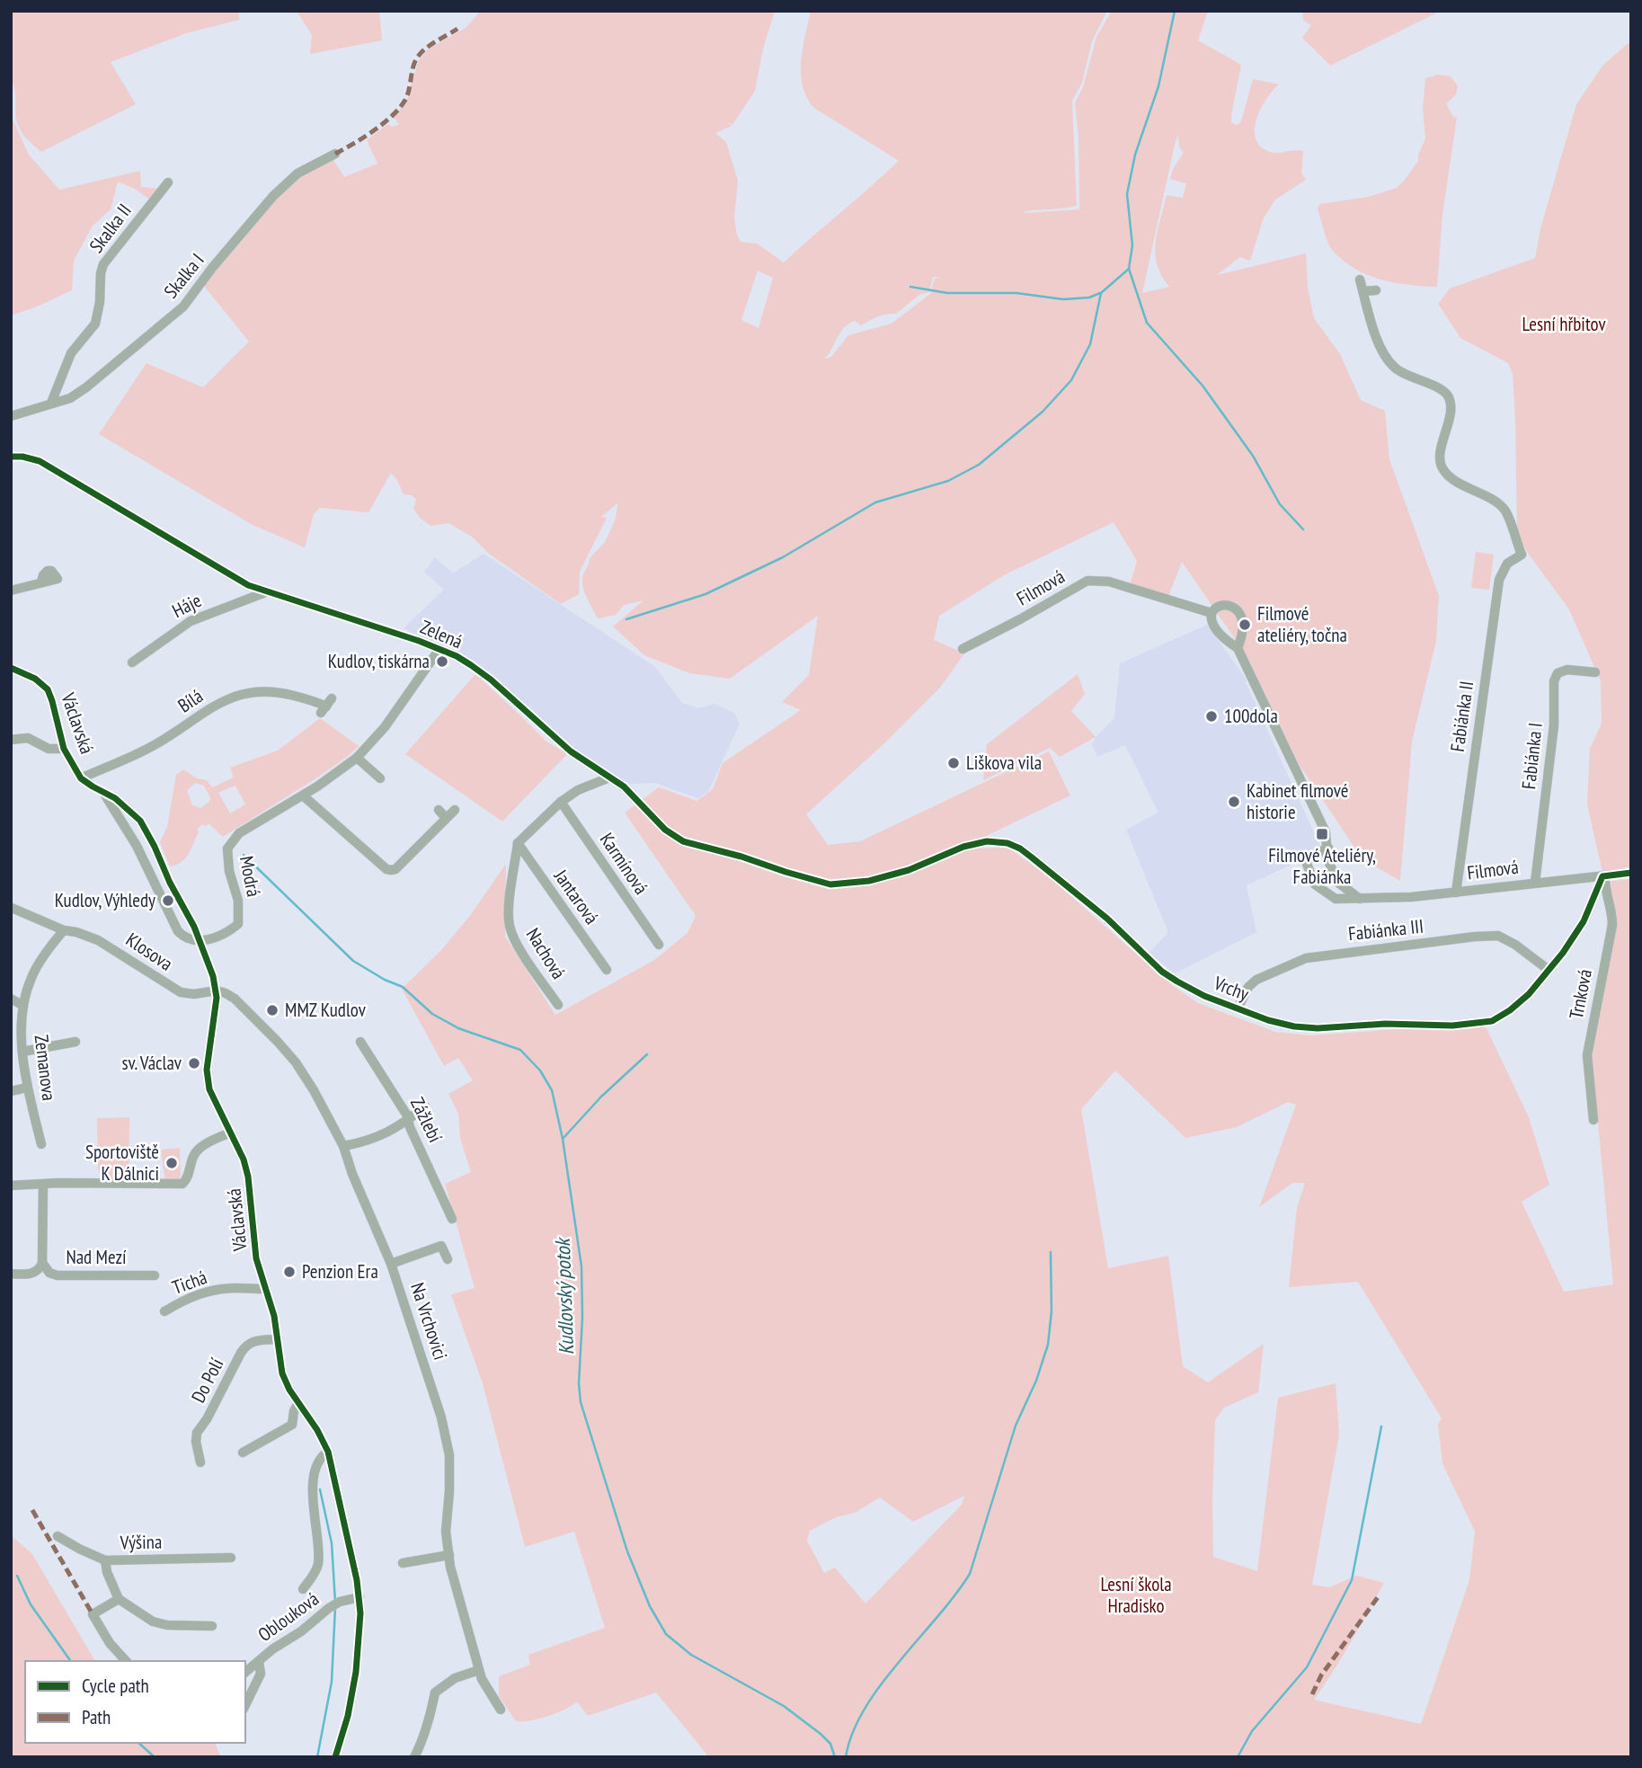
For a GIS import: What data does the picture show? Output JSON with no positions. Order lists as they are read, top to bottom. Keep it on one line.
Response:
{"streets":{"street":["Skalka II","Skalka I","Filmová","Háje","Zelená","Bílá","Fabiánka II","Václavská","Fabiánka I","Karmínová","Modrá","Jantarová","Fabiánka III","Klosova","Nachová","Vrchy","Trnková","Zemanova","Zážlebí","Nad Mezí","Tichá","Na Vrchovici","Do Polí","Výšina","Oblouková"]},"crossings":[["Skalka II","Skalka I"],["Filmová","Fabiánka II"],["Filmová","Fabiánka I"],["Filmová","Vrchy"],["Filmová","Trnková"],["Háje","Zelená"],["Zelená","Modrá"],["Zelená","Vrchy"],["Bílá","Václavská"],["Václavská","Modrá"],["Václavská","Klosova"],["Václavská","Tichá"],["Václavská","Na Vrchovici"],["Václavská","Do Polí"],["Václavská","Oblouková"],["Jantarová","Nachová"],["Fabiánka III","Vrchy"],["Klosova","Zemanova"],["Klosova","Na Vrchovici"],["Vrchy","Trnková"]],"water":["Kudlovský potok"],"parks":["Lesní hřbitov","Lesní škola Hradisko"],"places":{"other":["Filmové ateliéry, točna","Kudlov, tiskárna","100dola","Liškova vila","Kabinet filmové historie","Kudlov, Výhledy","MMZ Kudlov","sv. Václav","Sportoviště K Dálnici","Penzion Era"],"transit":["Filmové Ateliéry, Fabiánka"]},"legend":["Cycle path","Path"]}
